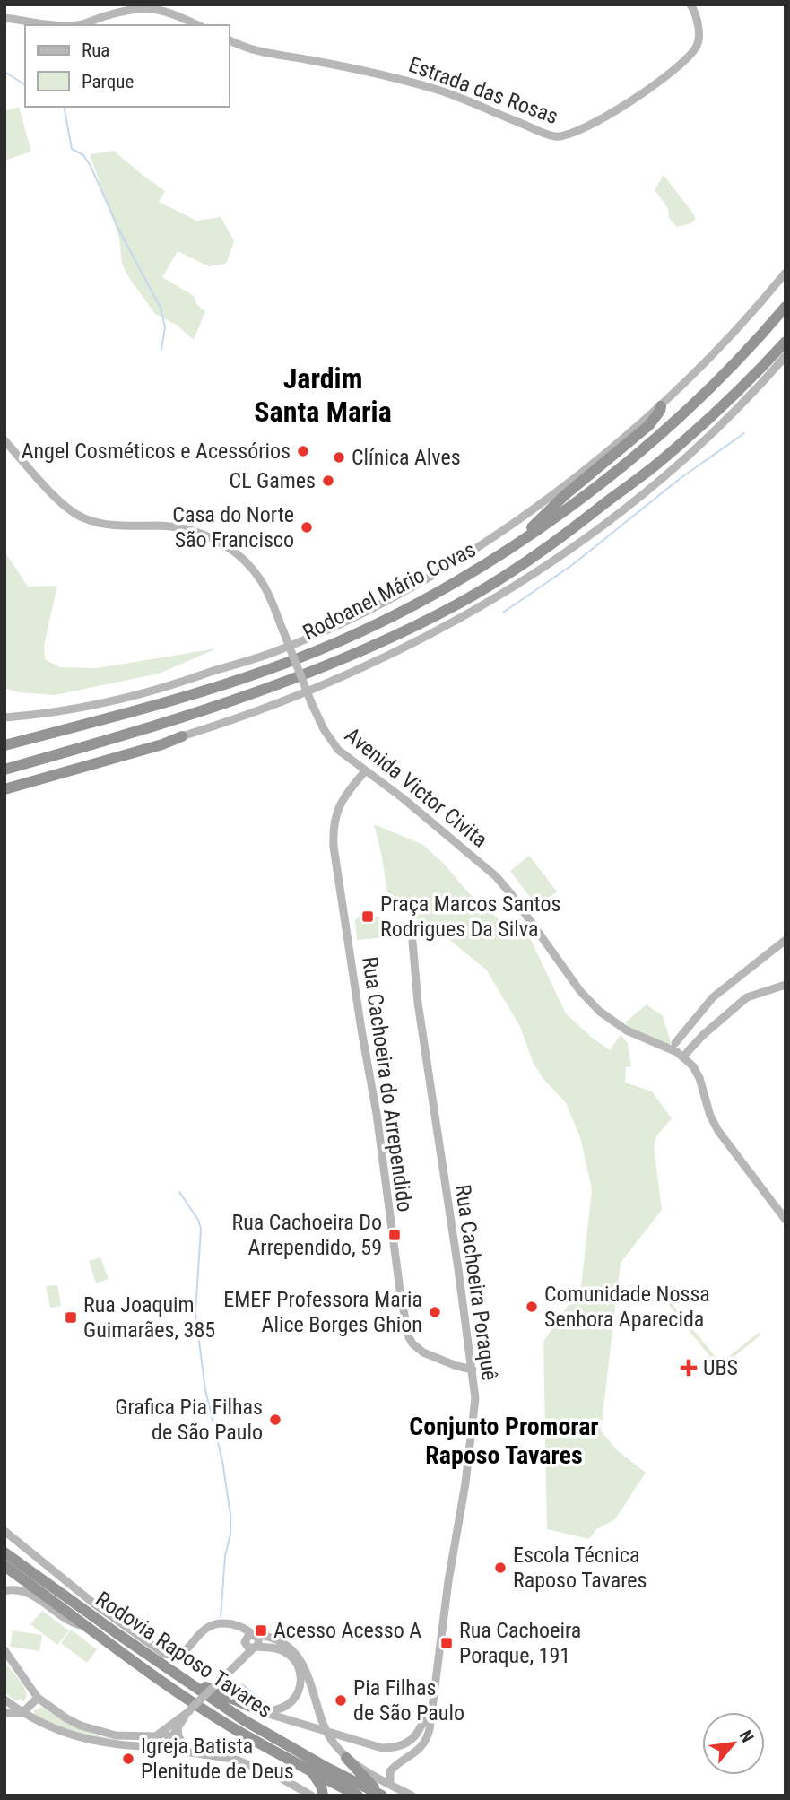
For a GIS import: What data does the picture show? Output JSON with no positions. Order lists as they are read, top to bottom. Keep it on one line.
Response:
{"streets":{"highway":["Rodoanel Mário Covas","Rodovia Raposo Tavares"],"main road":["Estrada das Rosas","Avenida Victor Civita","Rua Cachoeira do Arrependido","Rua Cachoeira Poraquê"]},"crossings":[["Avenida Victor Civita","Rua Cachoeira do Arrependido"],["Rua Cachoeira do Arrependido","Rua Cachoeira Poraquê"]],"districts":["Jardim Santa Maria","Conjunto Promorar Raposo Tavares"],"places":{"other":["Angel Cosméticos e Acessórios","Clínica Alves","CL Games","Casa do Norte São Francisco","Comunidade Nossa Senhora Aparecida","EMEF Professora Maria Alice Borges Ghion","Grafica Pia Filhas de São Paulo","Escola Técnica Raposo Tavares","Pia Filhas de São Paulo","Igreja Batista Plenitude de Deus"],"transit":["Praça Marcos Santos Rodrigues Da Silva","Rua Cachoeira Do Arrependido, 59","Rua Joaquim Guimarães, 385","Acesso Acesso A","Rua Cachoeira Poraque, 191"],"health":["UBS"]},"legend":["Rua","Parque"],"north":"top right"}
